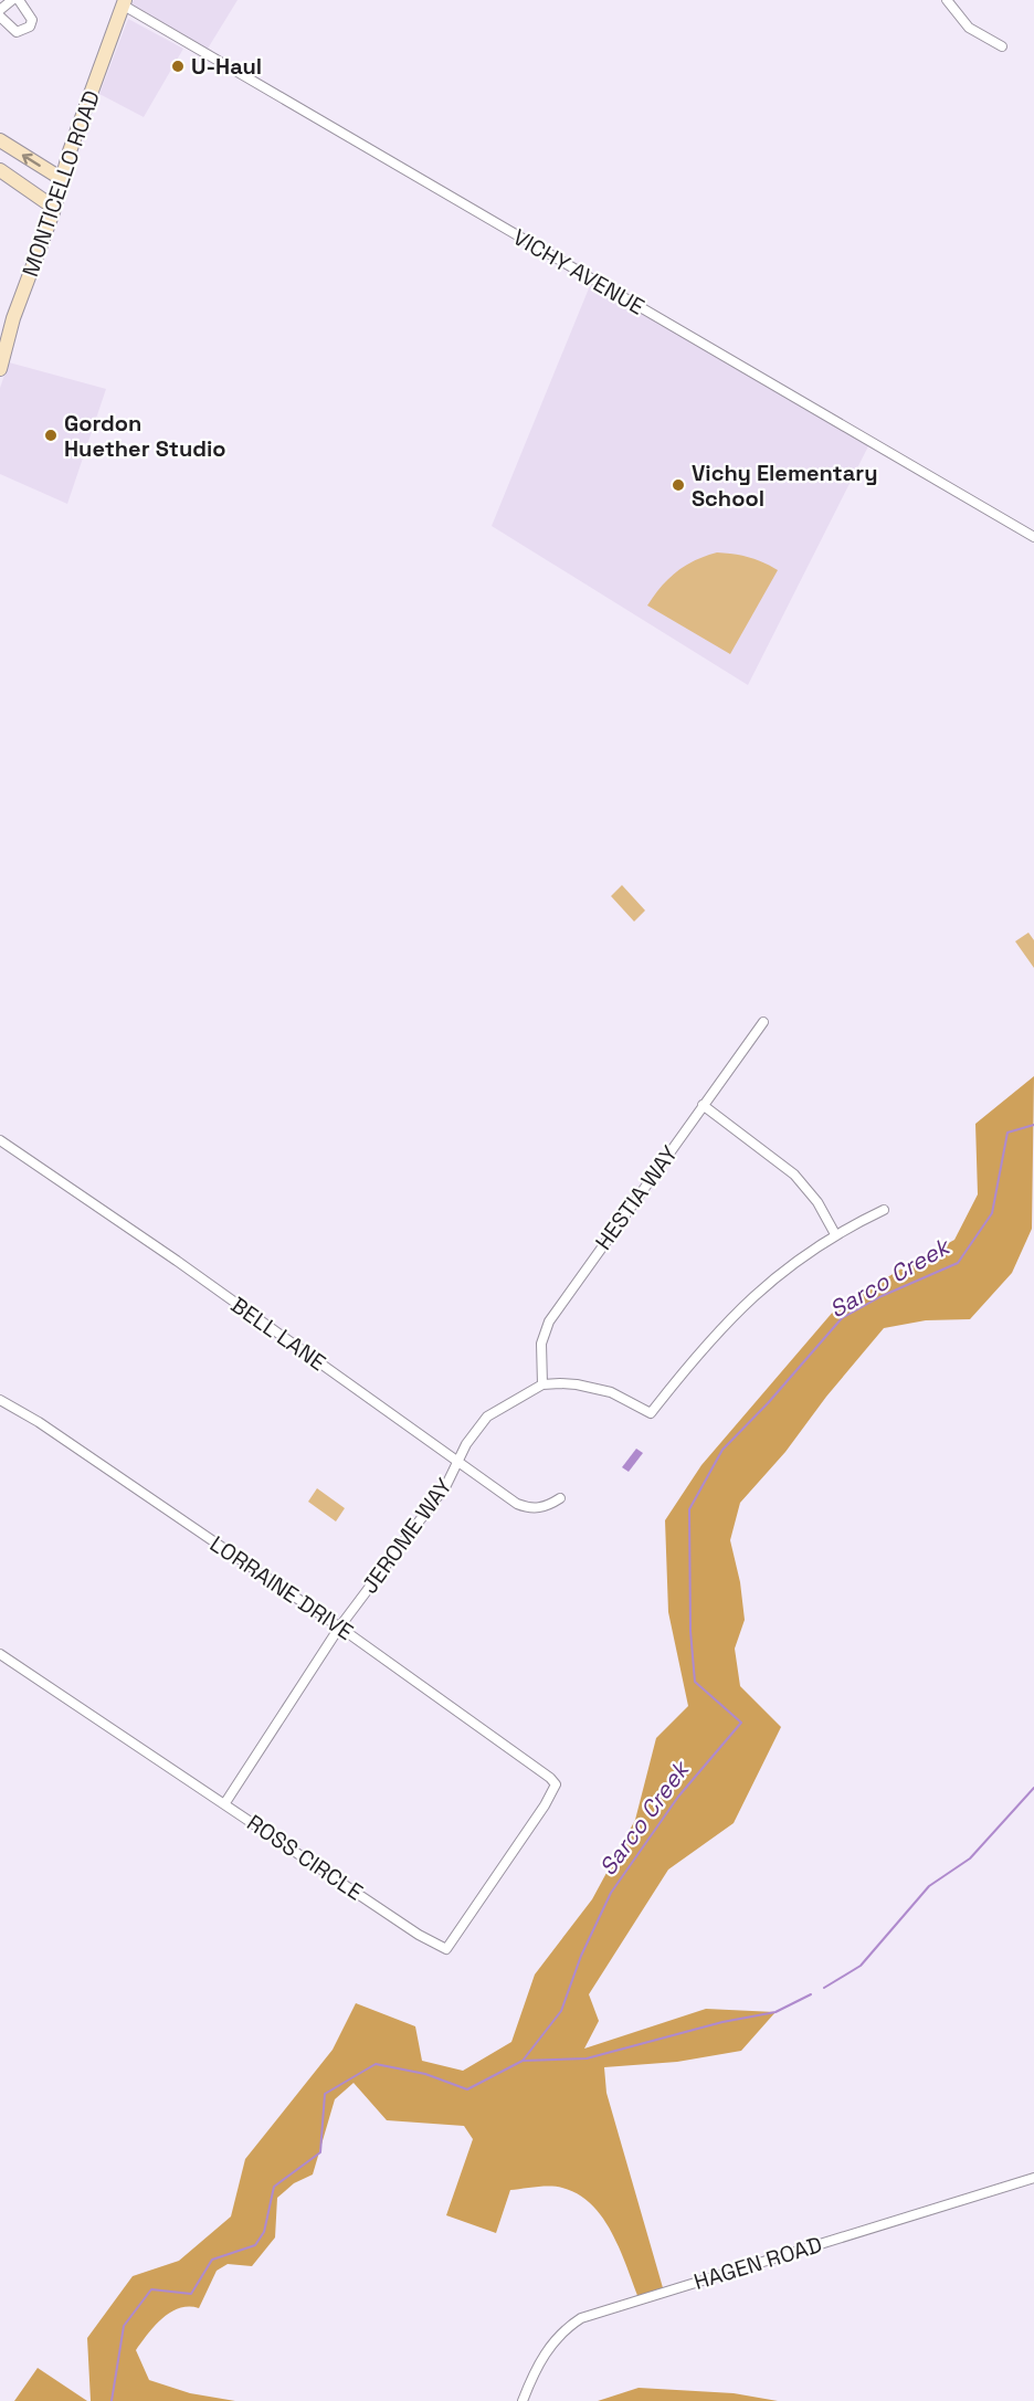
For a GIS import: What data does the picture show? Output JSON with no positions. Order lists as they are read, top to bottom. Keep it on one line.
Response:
{"streets":{"main road":["MONTICELLO ROAD"],"street":["VICHY AVENUE","HESTIA WAY","BELL LANE","JEROME WAY","LORRAINE DRIVE","ROSS CIRCLE","HAGEN ROAD"]},"crossings":[["MONTICELLO ROAD","VICHY AVENUE"],["HESTIA WAY","JEROME WAY"],["BELL LANE","JEROME WAY"],["JEROME WAY","LORRAINE DRIVE"],["JEROME WAY","ROSS CIRCLE"],["LORRAINE DRIVE","ROSS CIRCLE"]],"water":["Sarco Creek"],"places":["U-Haul","Gordon Huether Studio","Vichy Elementary School"]}
